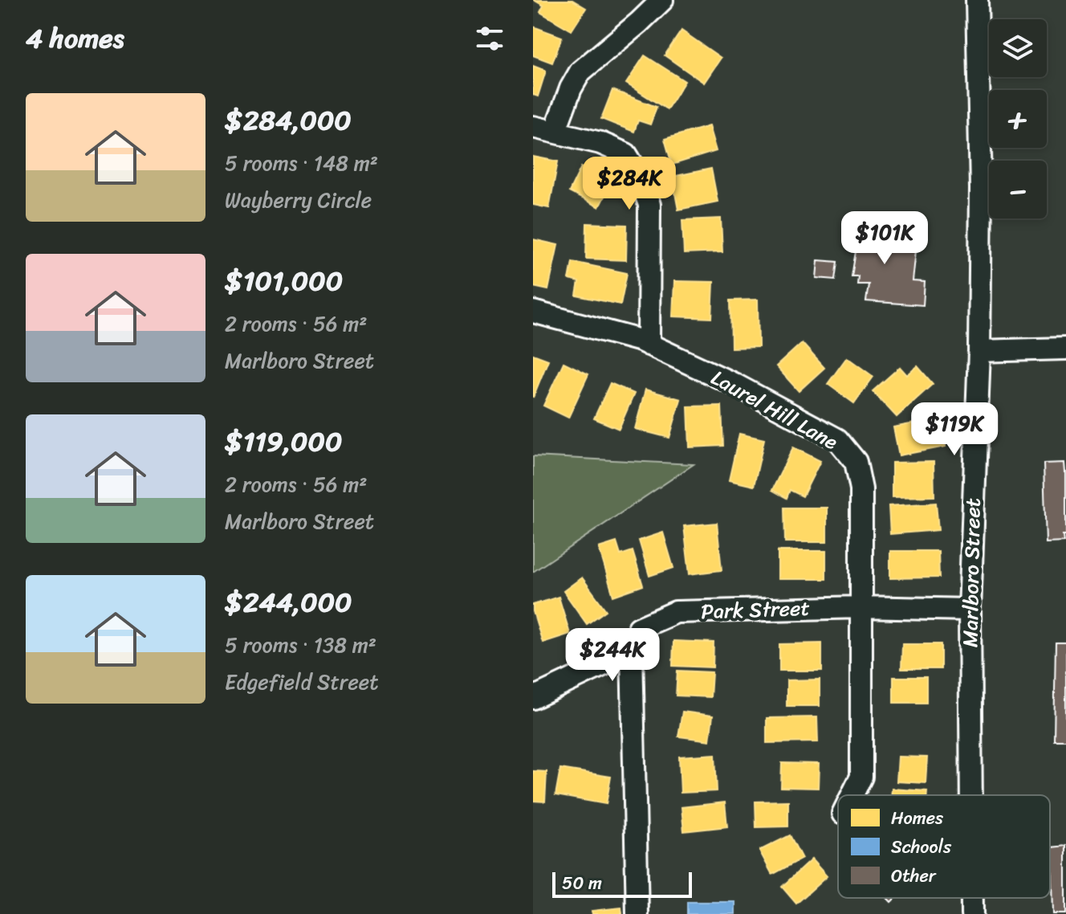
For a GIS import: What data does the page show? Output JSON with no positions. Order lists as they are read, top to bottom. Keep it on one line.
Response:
{"streets":{"street":["Laurel Hill Lane","Marlboro Street","Park Street"]},"crossings":[["Laurel Hill Lane","Park Street"],["Marlboro Street","Park Street"]],"legend":["Homes","Schools","Other"],"scale_bar":"50 m","page":{"heading":"4 homes","map_buttons":["+","−"],"list":[{"name":"$284,000","note":"5 rooms · 148 m² · Wayberry Circle"},{"name":"$101,000","note":"2 rooms · 56 m² · Marlboro Street"},{"name":"$119,000","note":"2 rooms · 56 m² · Marlboro Street"},{"name":"$244,000","note":"5 rooms · 138 m² · Edgefield Street"}],"price":["$284K","$101K","$119K","$244K"],"scale":"50 m"}}
